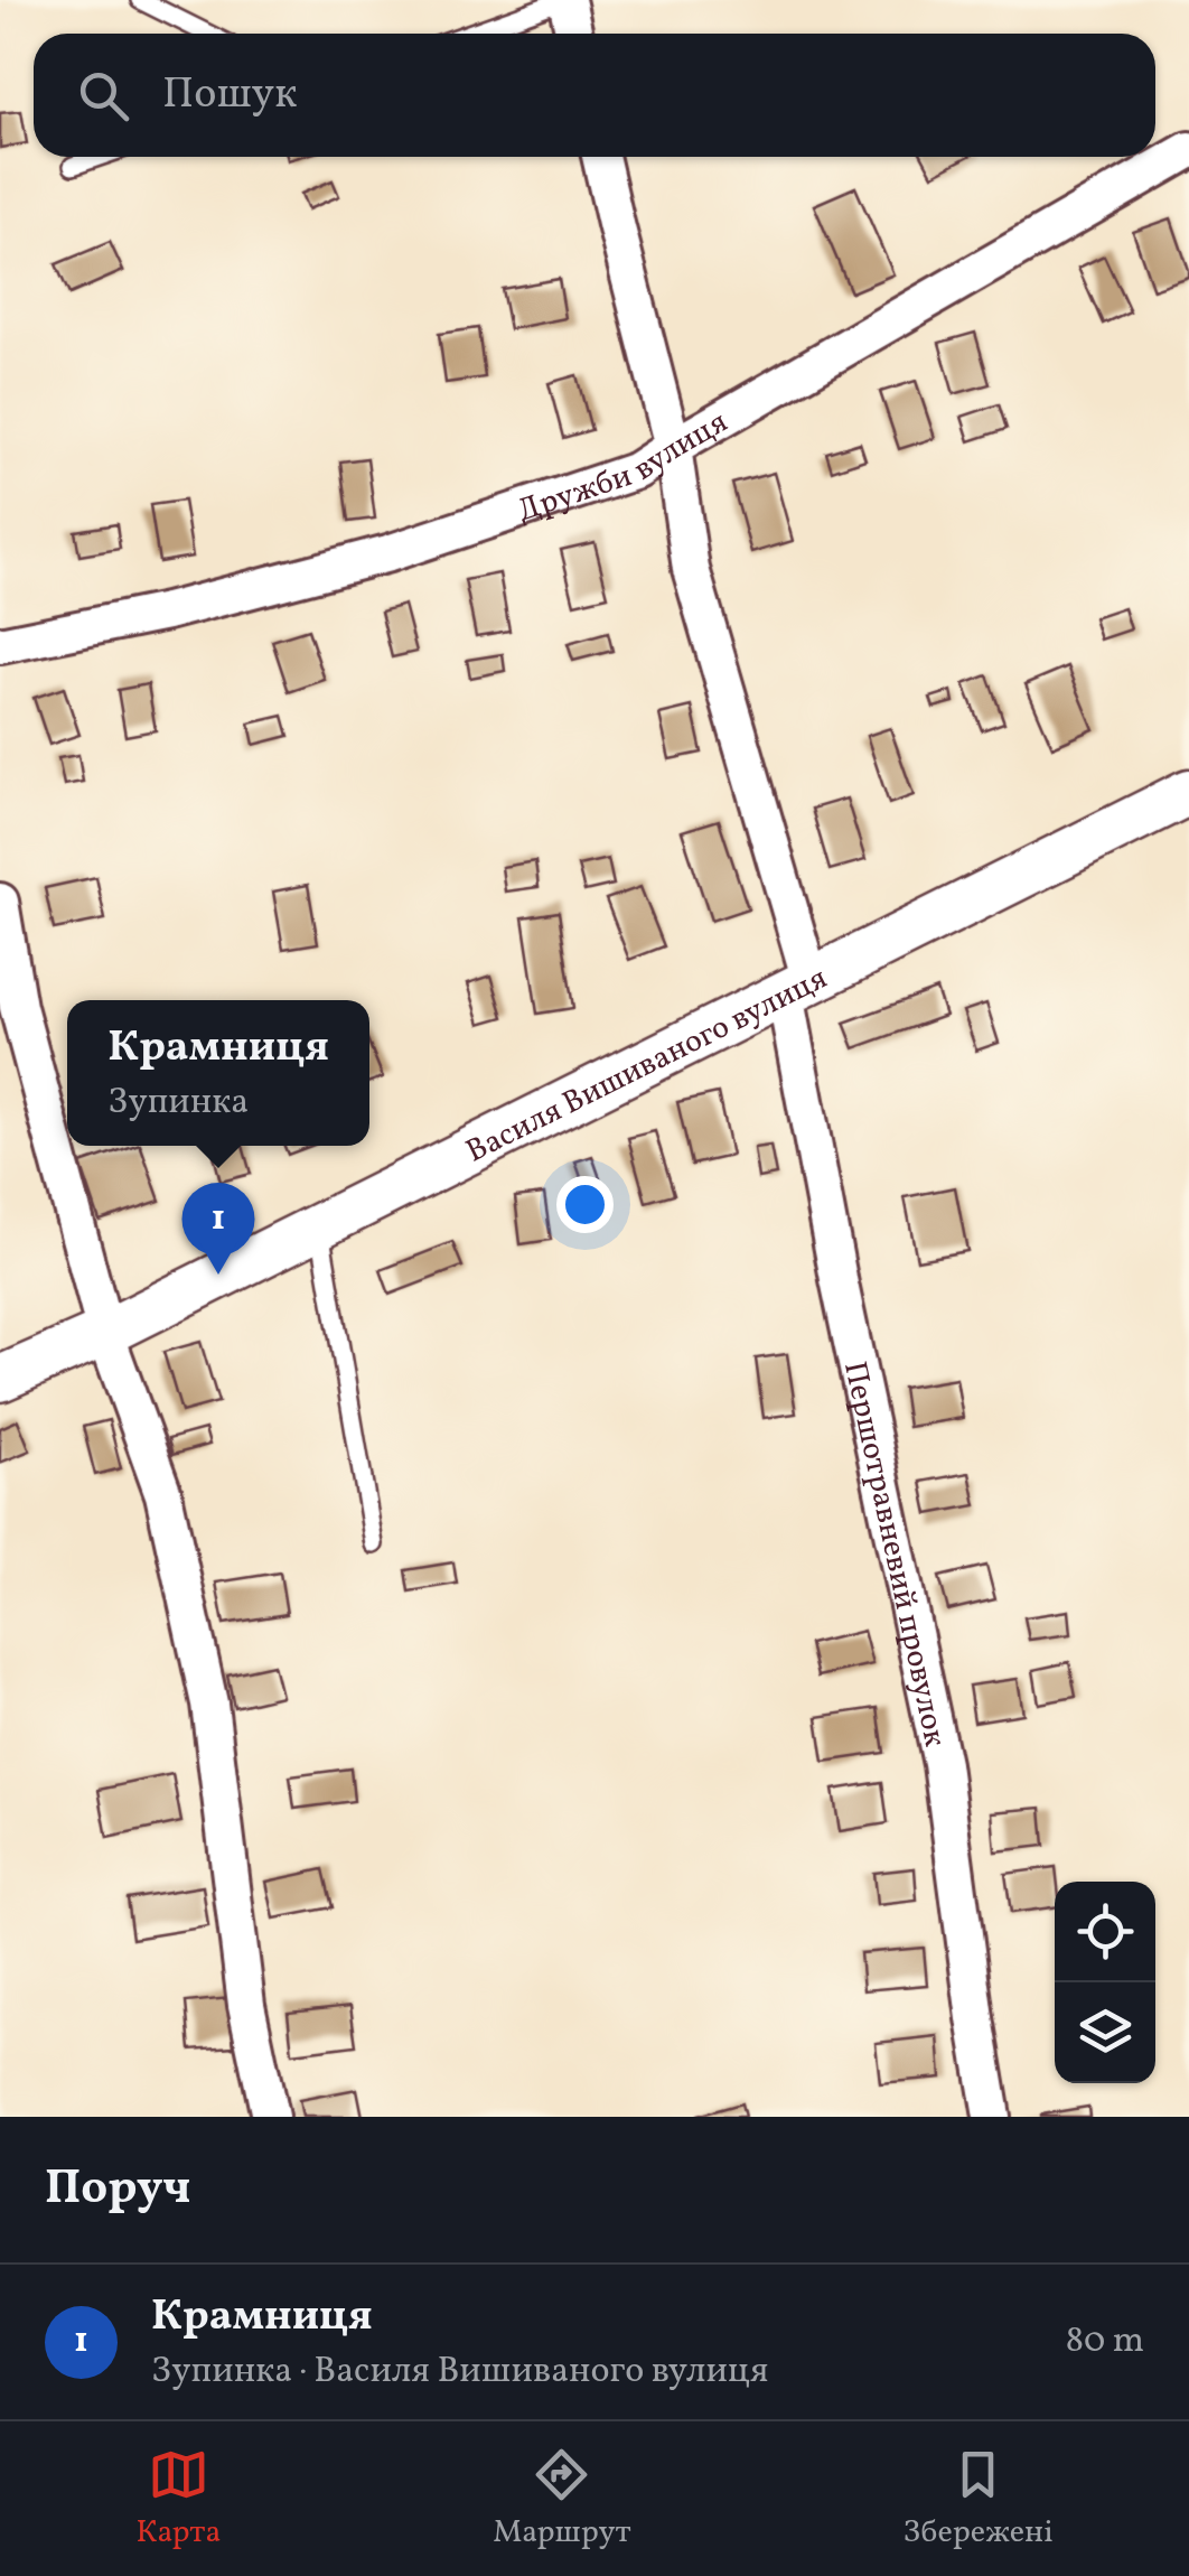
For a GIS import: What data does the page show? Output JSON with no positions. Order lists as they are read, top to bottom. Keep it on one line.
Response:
{"streets":{"street":["Дружби вулиця","Василя Вишиваного вулиця","Першотравневий провулок"]},"crossings":[["Дружби вулиця","Першотравневий провулок"],["Василя Вишиваного вулиця","Першотравневий провулок"]],"page":{"search":"Пошук","popup":["Крамниця","Зупинка"],"pins":"1","heading":"Поруч","list":[{"mark":"1","name":"Крамниця","note":"Зупинка · Василя Вишиваного вулиця","value":"80 m"}],"nav":["Карта","Маршрут","Збережені"]}}
